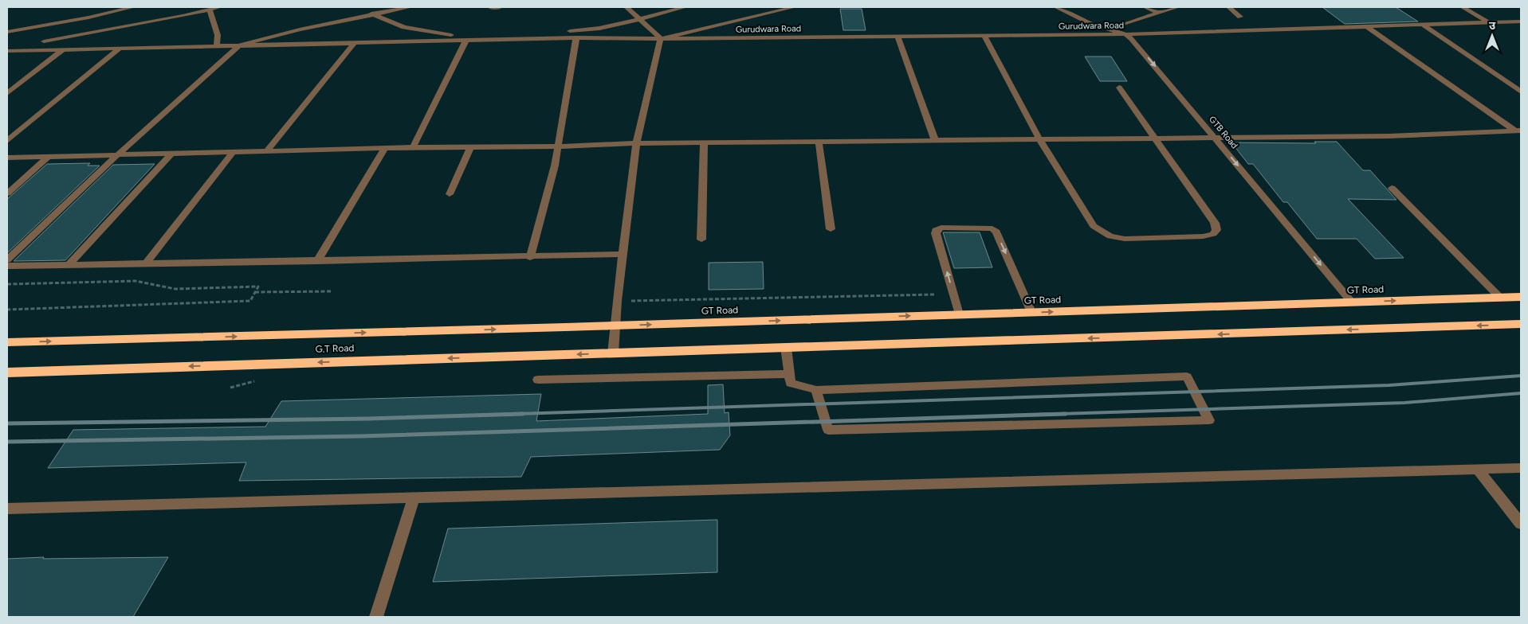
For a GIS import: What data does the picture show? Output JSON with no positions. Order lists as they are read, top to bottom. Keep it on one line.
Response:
{"streets":{"highway":["GT Road","G.T Road"],"street":["Gurudwara Road","GTB Road"]},"crossings":[["Gurudwara Road","GTB Road"],["GTB Road","GT Road"],["GT Road","G.T Road"]],"one_way":["GTB Road"],"north":"top"}
